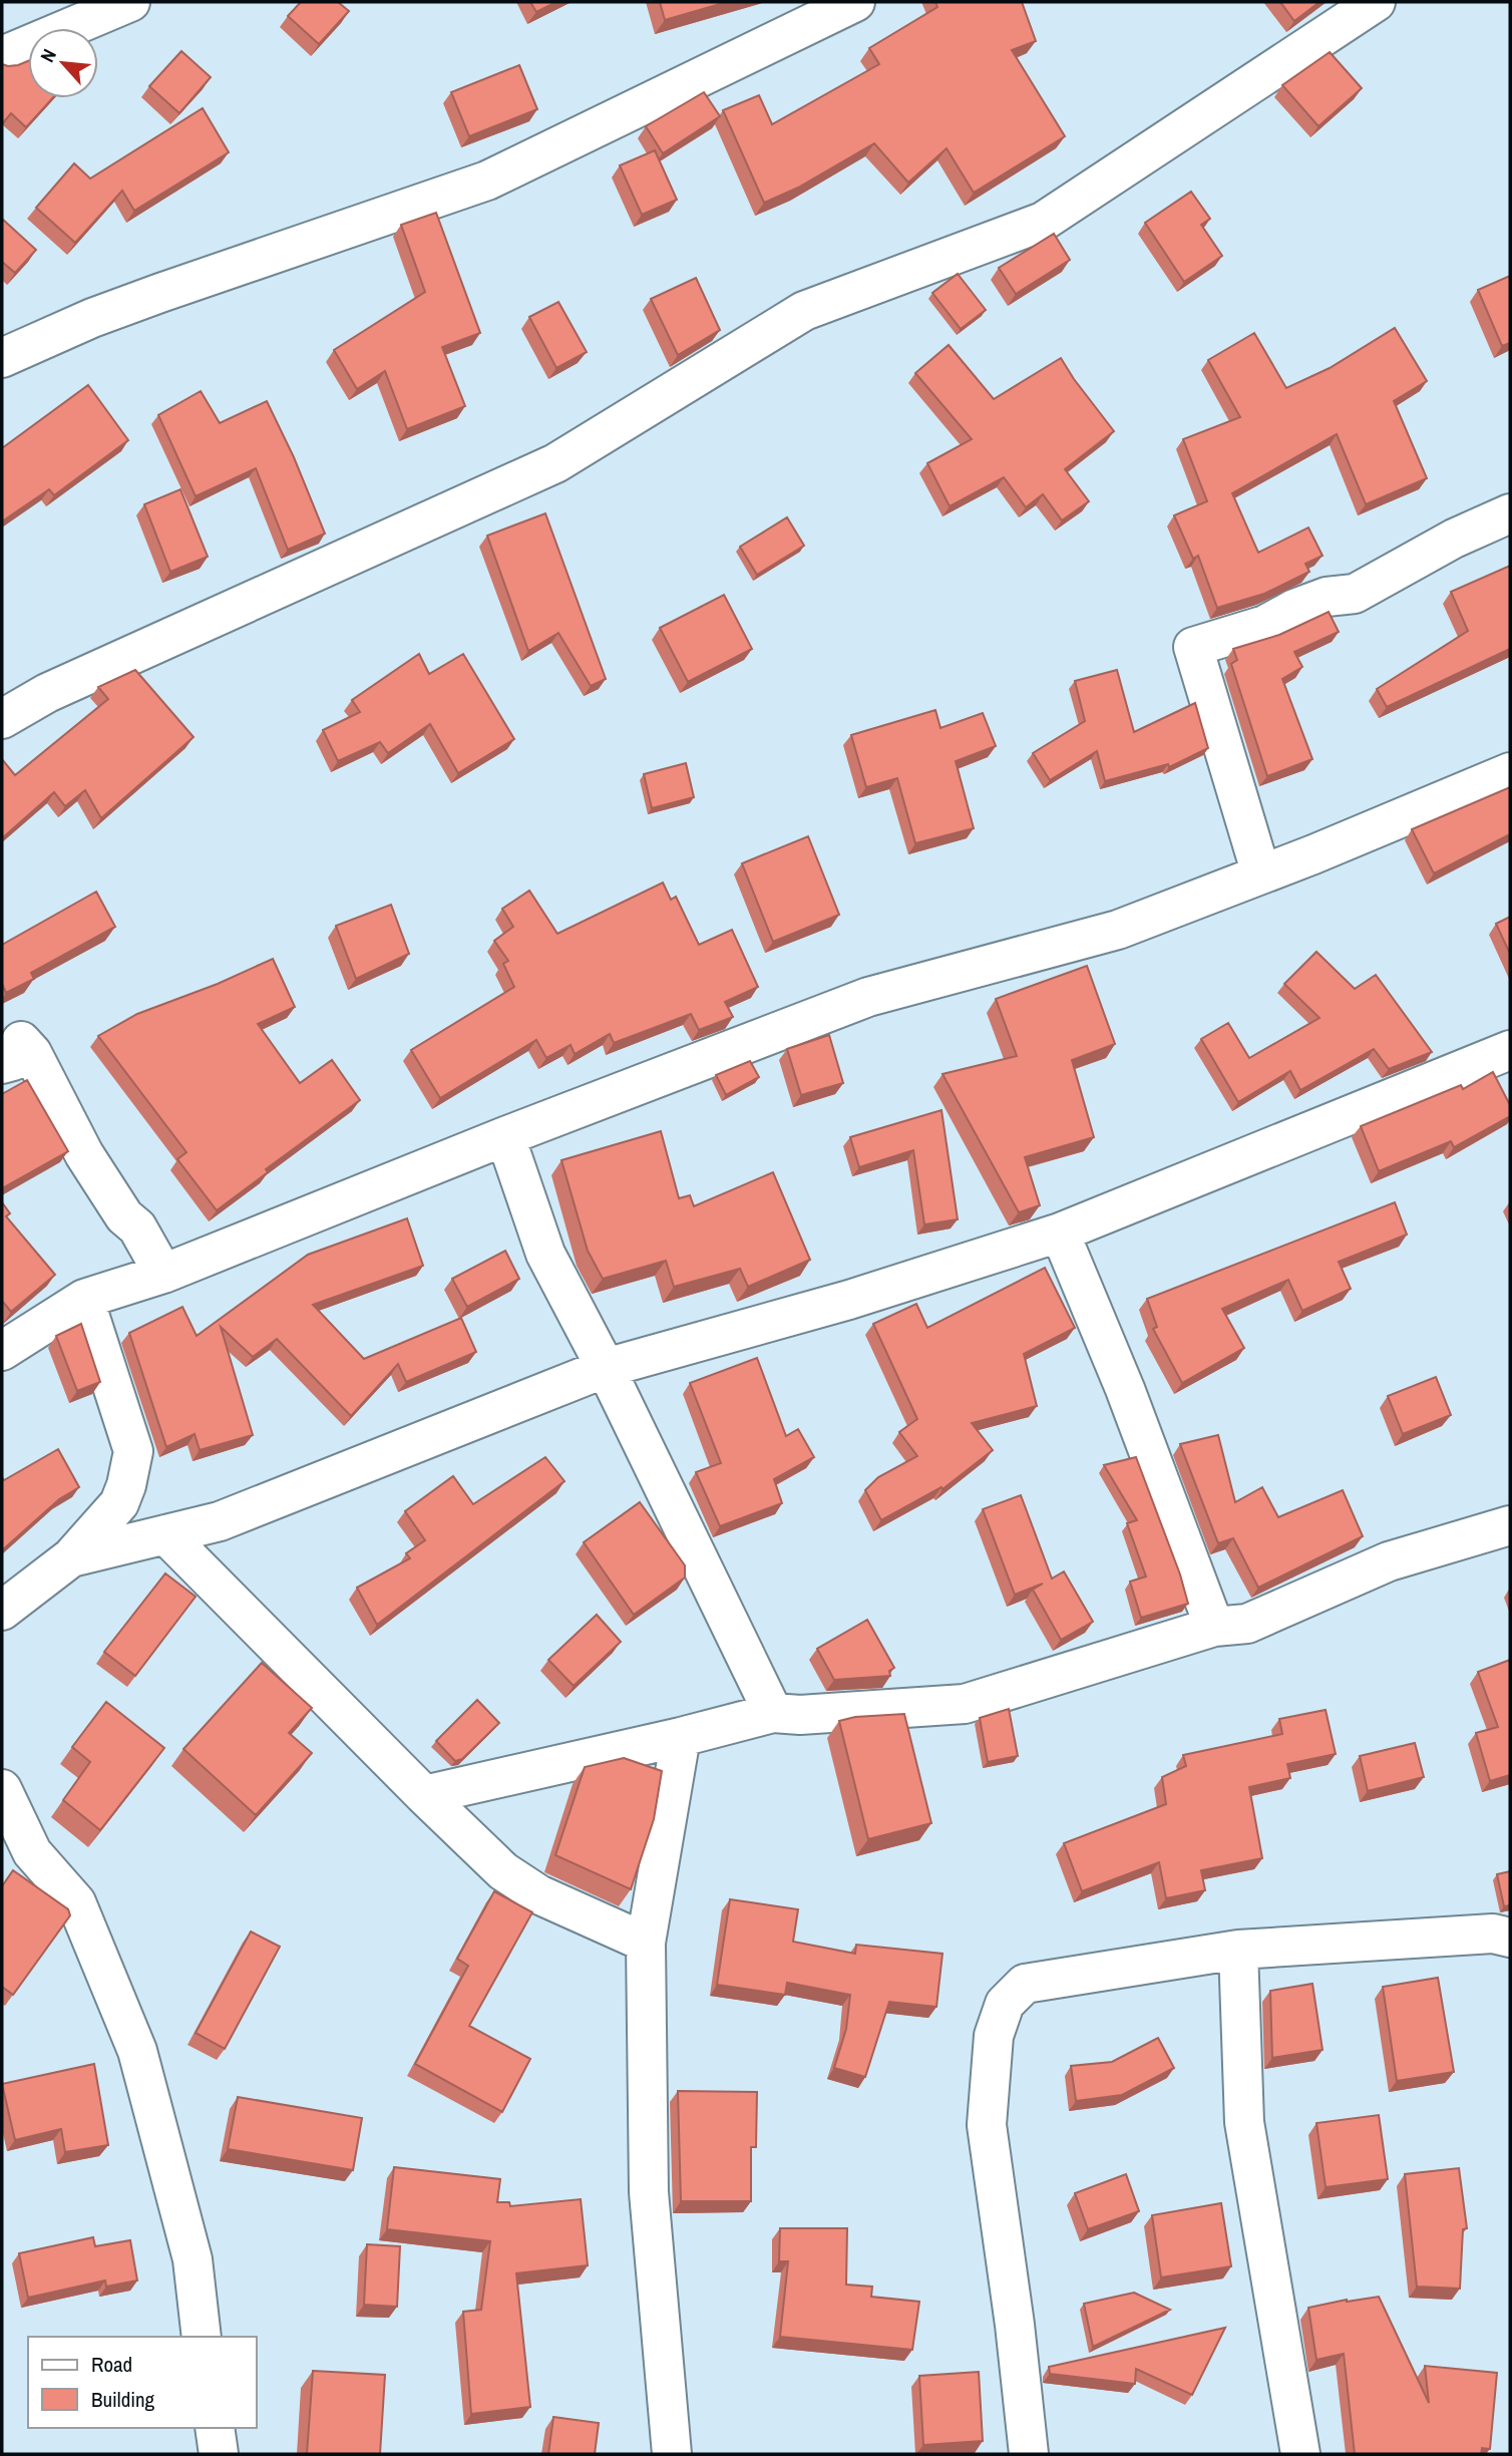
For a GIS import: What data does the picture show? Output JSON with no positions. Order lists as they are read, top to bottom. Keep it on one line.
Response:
{"legend":["Road","Building"],"north":"top left"}
